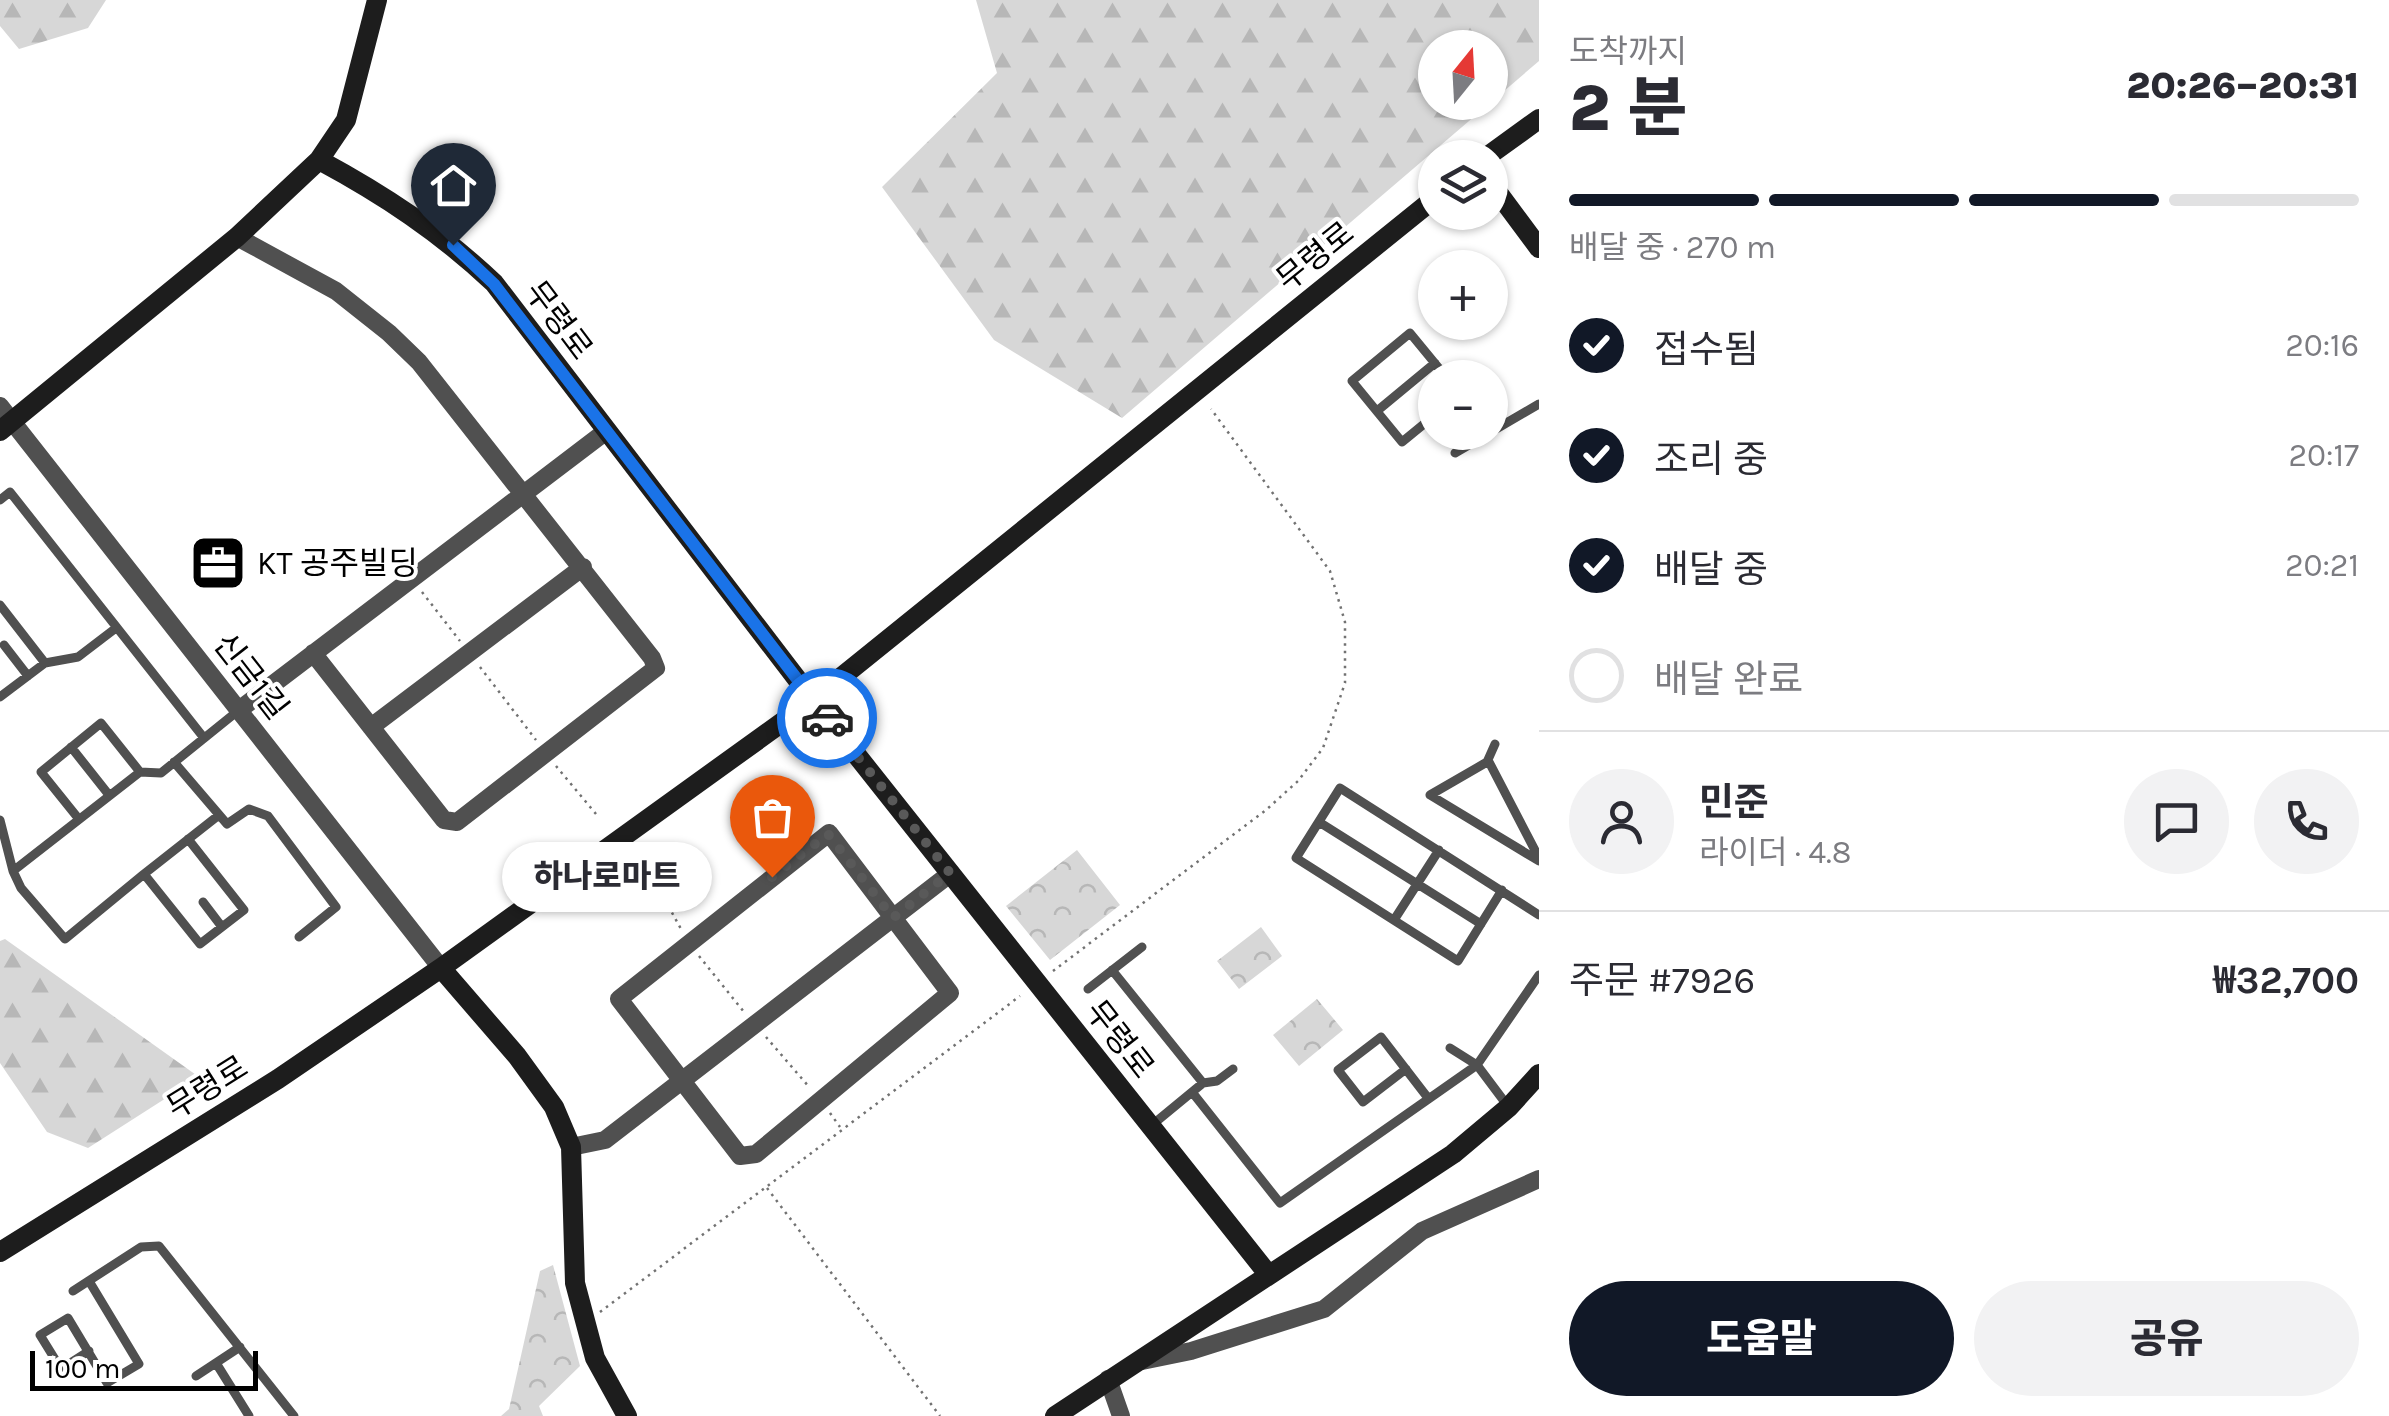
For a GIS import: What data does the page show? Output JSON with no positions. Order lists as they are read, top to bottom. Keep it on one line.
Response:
{"streets":{"street":["무령로","신금1길"]},"crossings":[["무령로","신금1길"]],"places":{"office":["KT 공주빌딩"],"other":["하나로마트"]},"scale_bar":"100 m","north":"top","page":{"heading":["2 분","도착까지","20:26–20:31"],"panel":["민준","라이더 · 4.8","주문 #7926","₩32,700"],"map_buttons":["+","−"],"bar":"배달 중 · 270 m","list":[["접수됨","20:16"],["조리 중","20:17"],["배달 중","20:21"],"배달 완료"],"bubble":"하나로마트","buttons":["도움말","공유"],"scale":"100 m"}}
